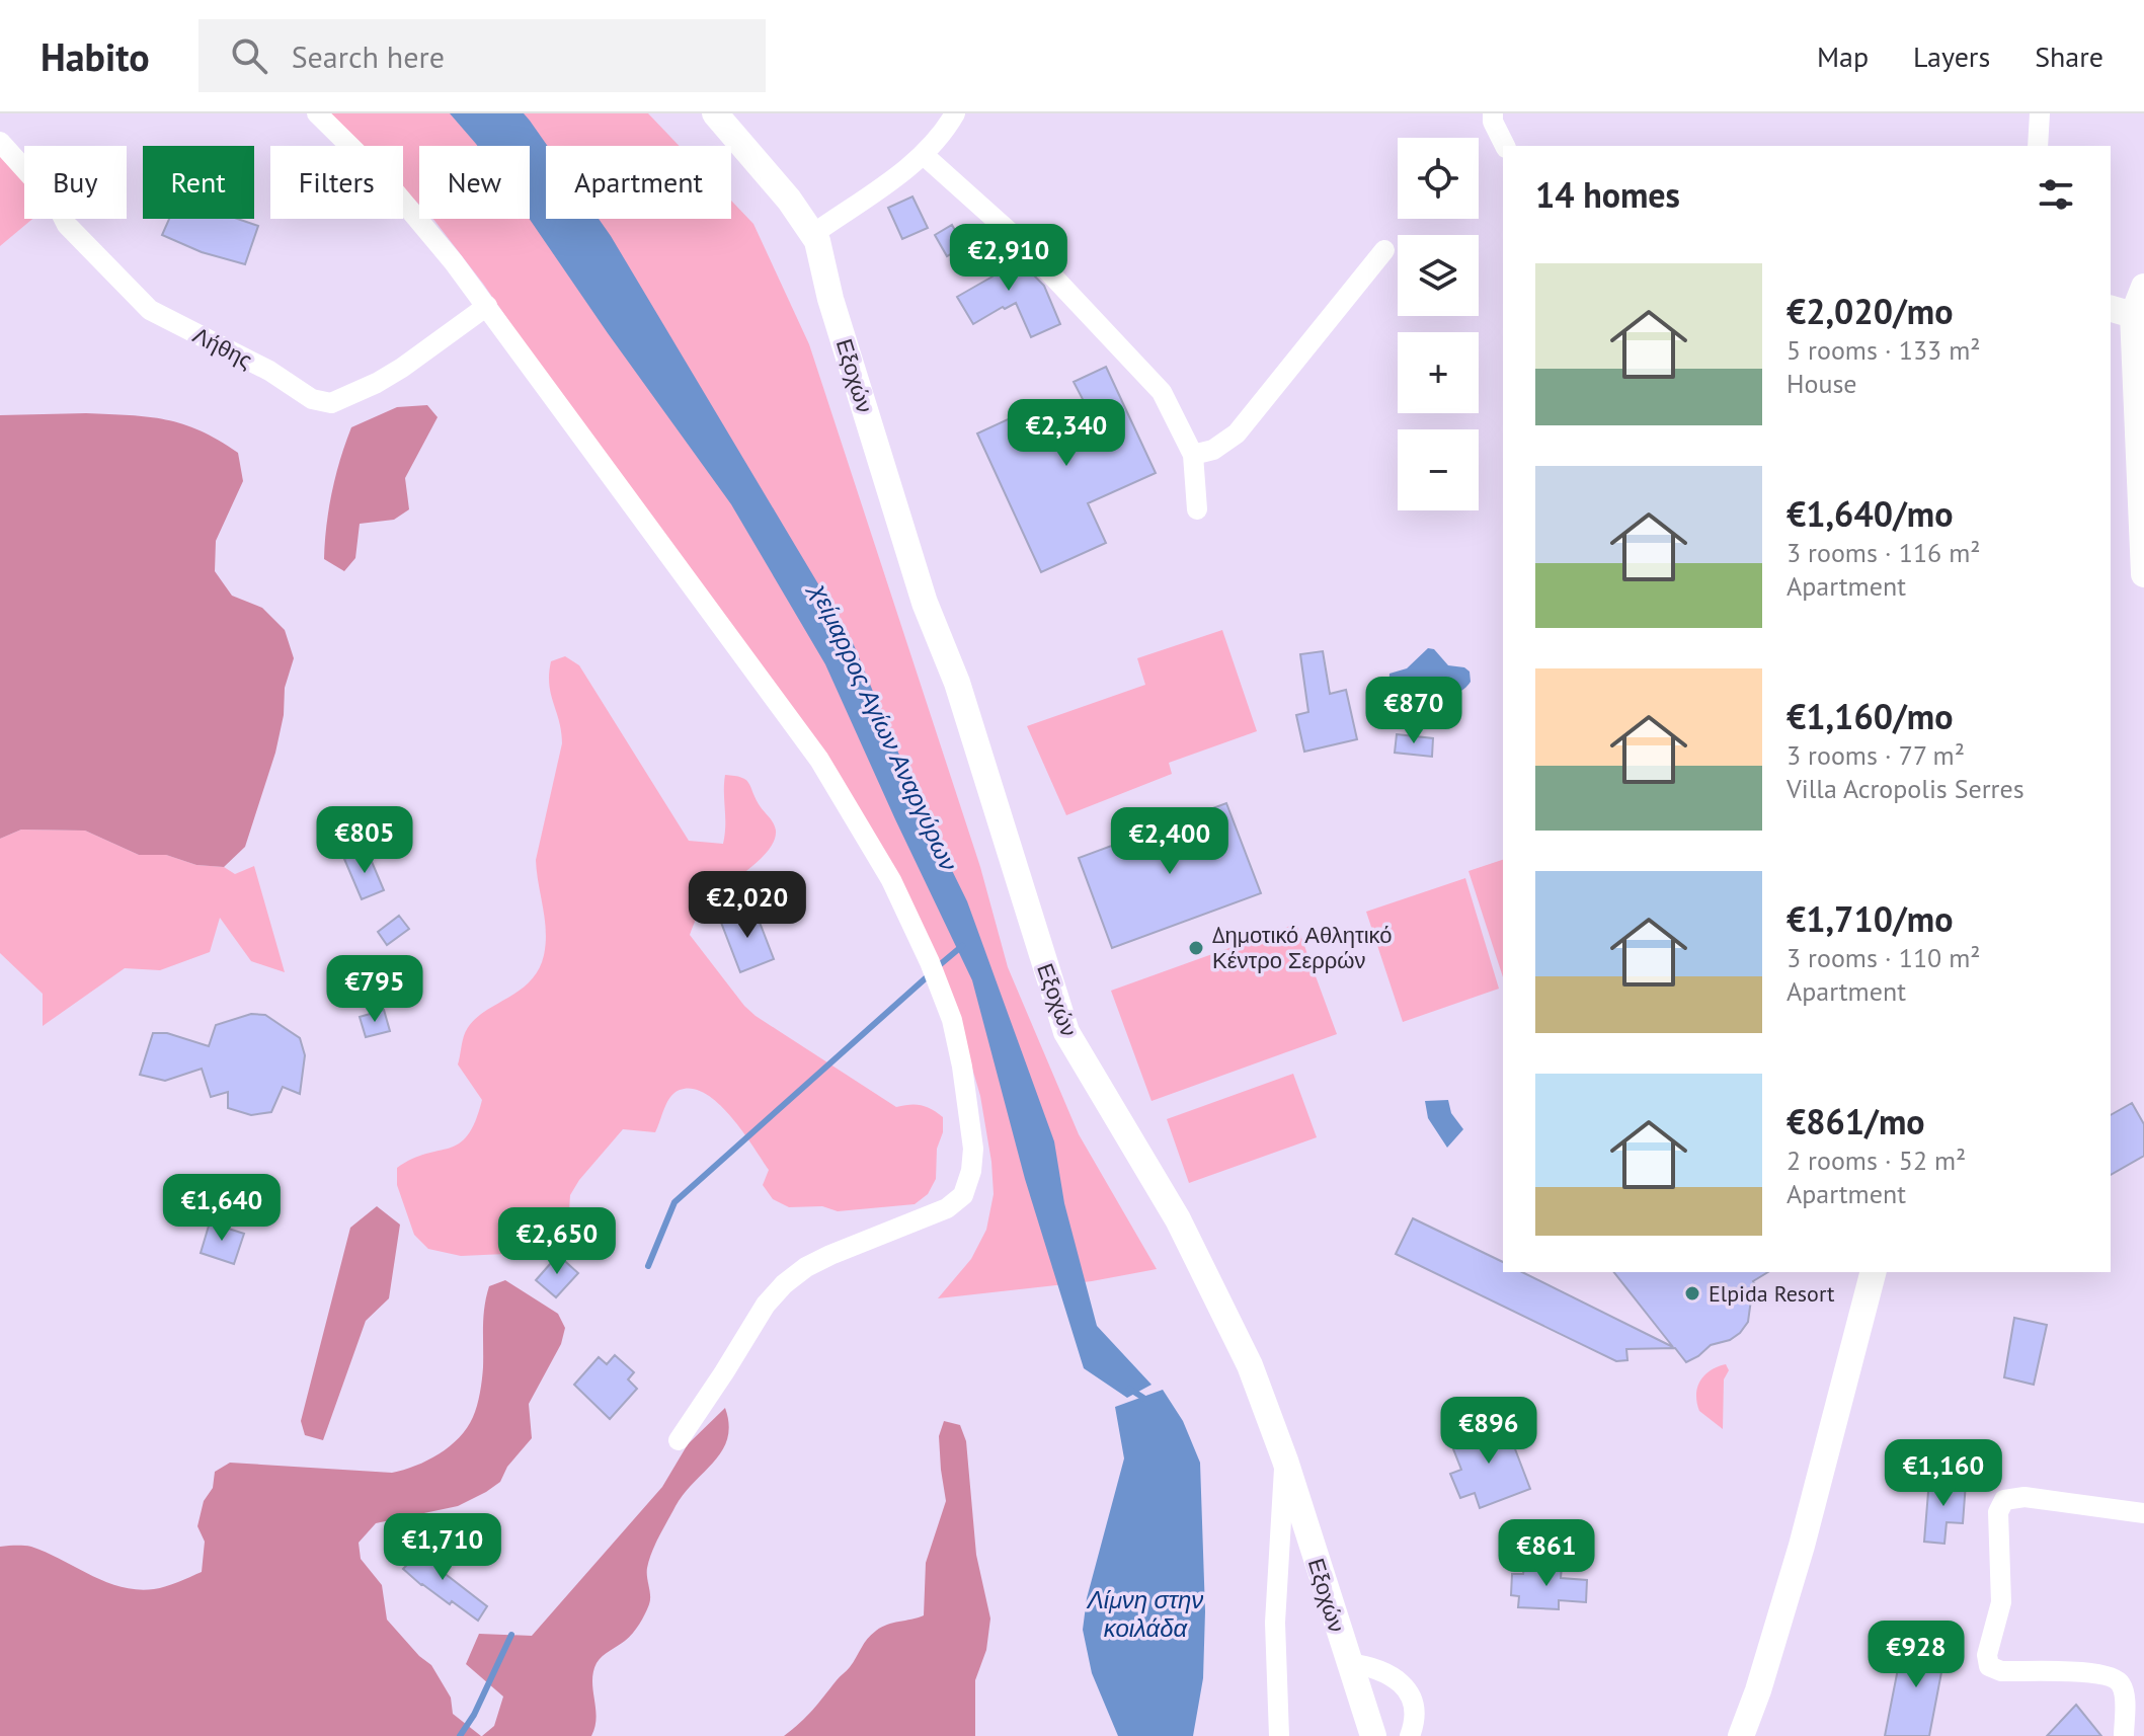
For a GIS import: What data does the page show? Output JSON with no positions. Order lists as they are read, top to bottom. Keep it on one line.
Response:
{"streets":{"main road":["Εξοχών"],"street":["Λήθης"]},"water":["χείμαρρος Αγίων Αναργύρων","Λίμνη στην κοιλάδα"],"places":["Δημοτικό Αθλητικό Κέντρο Σερρών","Elpida Resort"],"page":{"header":"Habito","search":"Search here","nav":["Map","Layers","Share"],"map_buttons":["+","−"],"chip":["Buy","Rent","Filters","New","Apartment"],"heading":"14 homes","price":["€2,910","€2,340","€870","€805","€2,400","€2,020","€795","€1,640","€2,650","€896","€1,160","€1,710","€861","€928"],"list":[{"name":"€2,020/mo","note":"5 rooms · 133 m² · House"},{"name":"€1,640/mo","note":"3 rooms · 116 m² · Apartment"},{"name":"€1,160/mo","note":"3 rooms · 77 m² · Villa Acropolis Serres"},{"name":"€1,710/mo","note":"3 rooms · 110 m² · Apartment"},{"name":"€861/mo","note":"2 rooms · 52 m² · Apartment"}]}}
